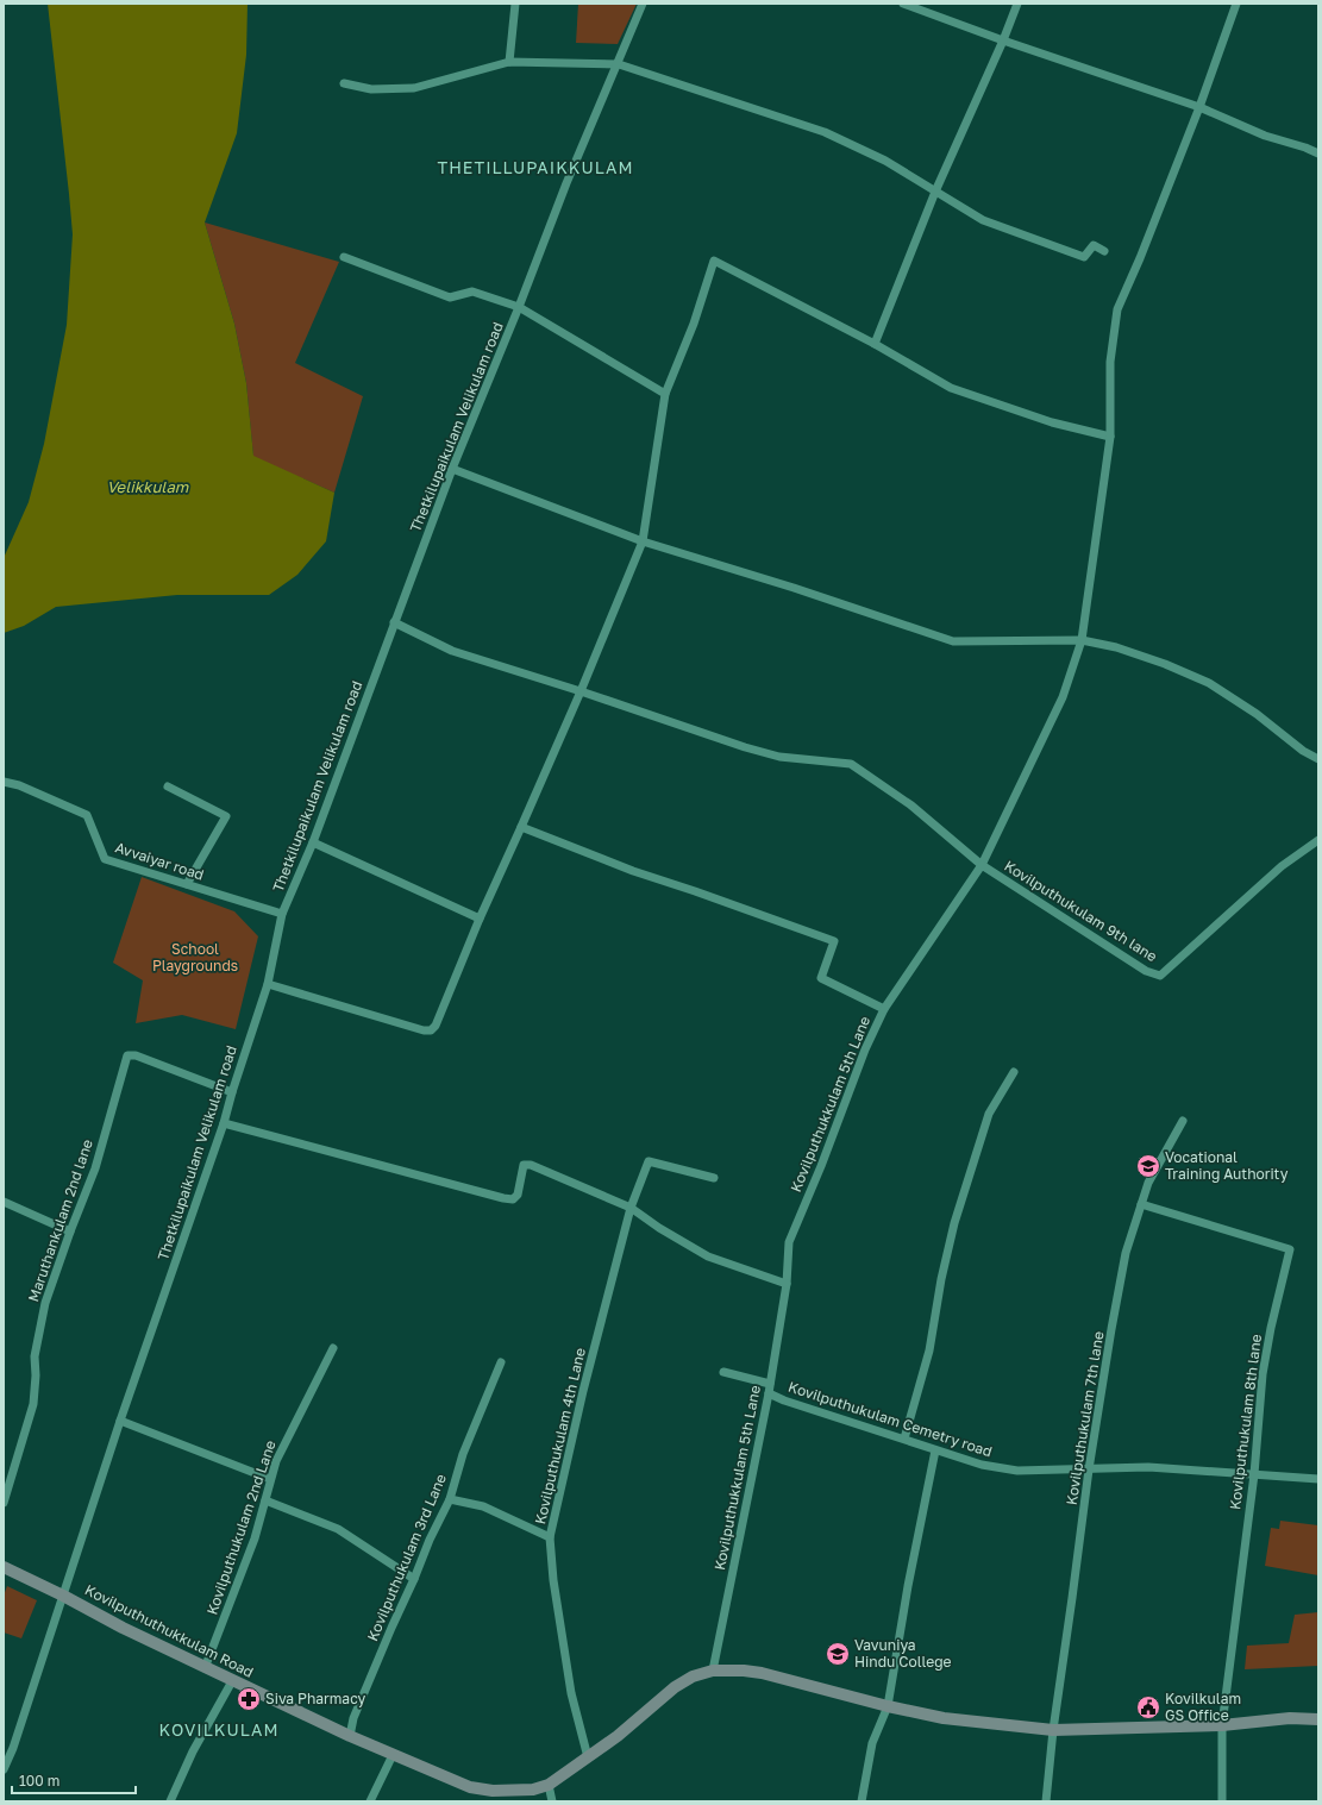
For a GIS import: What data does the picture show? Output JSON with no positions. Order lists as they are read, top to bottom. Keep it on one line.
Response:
{"streets":{"street":["Thetkilupaikulam Velikulam road","Avvaiyar road","Kovilputhukulam 9th lane","Kovilputhukkulam 5th Lane","Maruthankulam 2nd lane","Kovilputhukulam 7th lane","Kovilputhukulam Cemetry road","Kovilputhukulam 8th lane","Kovilputhukulam 4th Lane","Kovilputhukulam 2nd Lane","Kovilputhukulam 3rd Lane","Kovilputhuthukkulam Road"]},"crossings":[["Thetkilupaikulam Velikulam road","Avvaiyar road"],["Thetkilupaikulam Velikulam road","Maruthankulam 2nd lane"],["Thetkilupaikulam Velikulam road","Kovilputhuthukkulam Road"],["Kovilputhukulam 9th lane","Kovilputhukkulam 5th Lane"],["Kovilputhukkulam 5th Lane","Kovilputhukulam Cemetry road"],["Kovilputhukkulam 5th Lane","Kovilputhuthukkulam Road"],["Kovilputhukulam 7th lane","Kovilputhukulam Cemetry road"],["Kovilputhukulam 7th lane","Kovilputhukulam 8th lane"],["Kovilputhukulam 7th lane","Kovilputhuthukkulam Road"],["Kovilputhukulam Cemetry road","Kovilputhukulam 8th lane"],["Kovilputhukulam 8th lane","Kovilputhuthukkulam Road"],["Kovilputhukulam 4th Lane","Kovilputhuthukkulam Road"],["Kovilputhukulam 2nd Lane","Kovilputhuthukkulam Road"],["Kovilputhukulam 3rd Lane","Kovilputhuthukkulam Road"]],"districts":["THETILLUPAIKKULAM","KOVILKULAM"],"water":["Velikkulam"],"parks":["School Playgrounds"],"places":{"school or university":["Vocational Training Authority","Vavuniya Hindu College"],"pharmacy":["Siva Pharmacy"],"public building":["Kovilkulam GS Office"]},"scale_bar":"100 m"}
